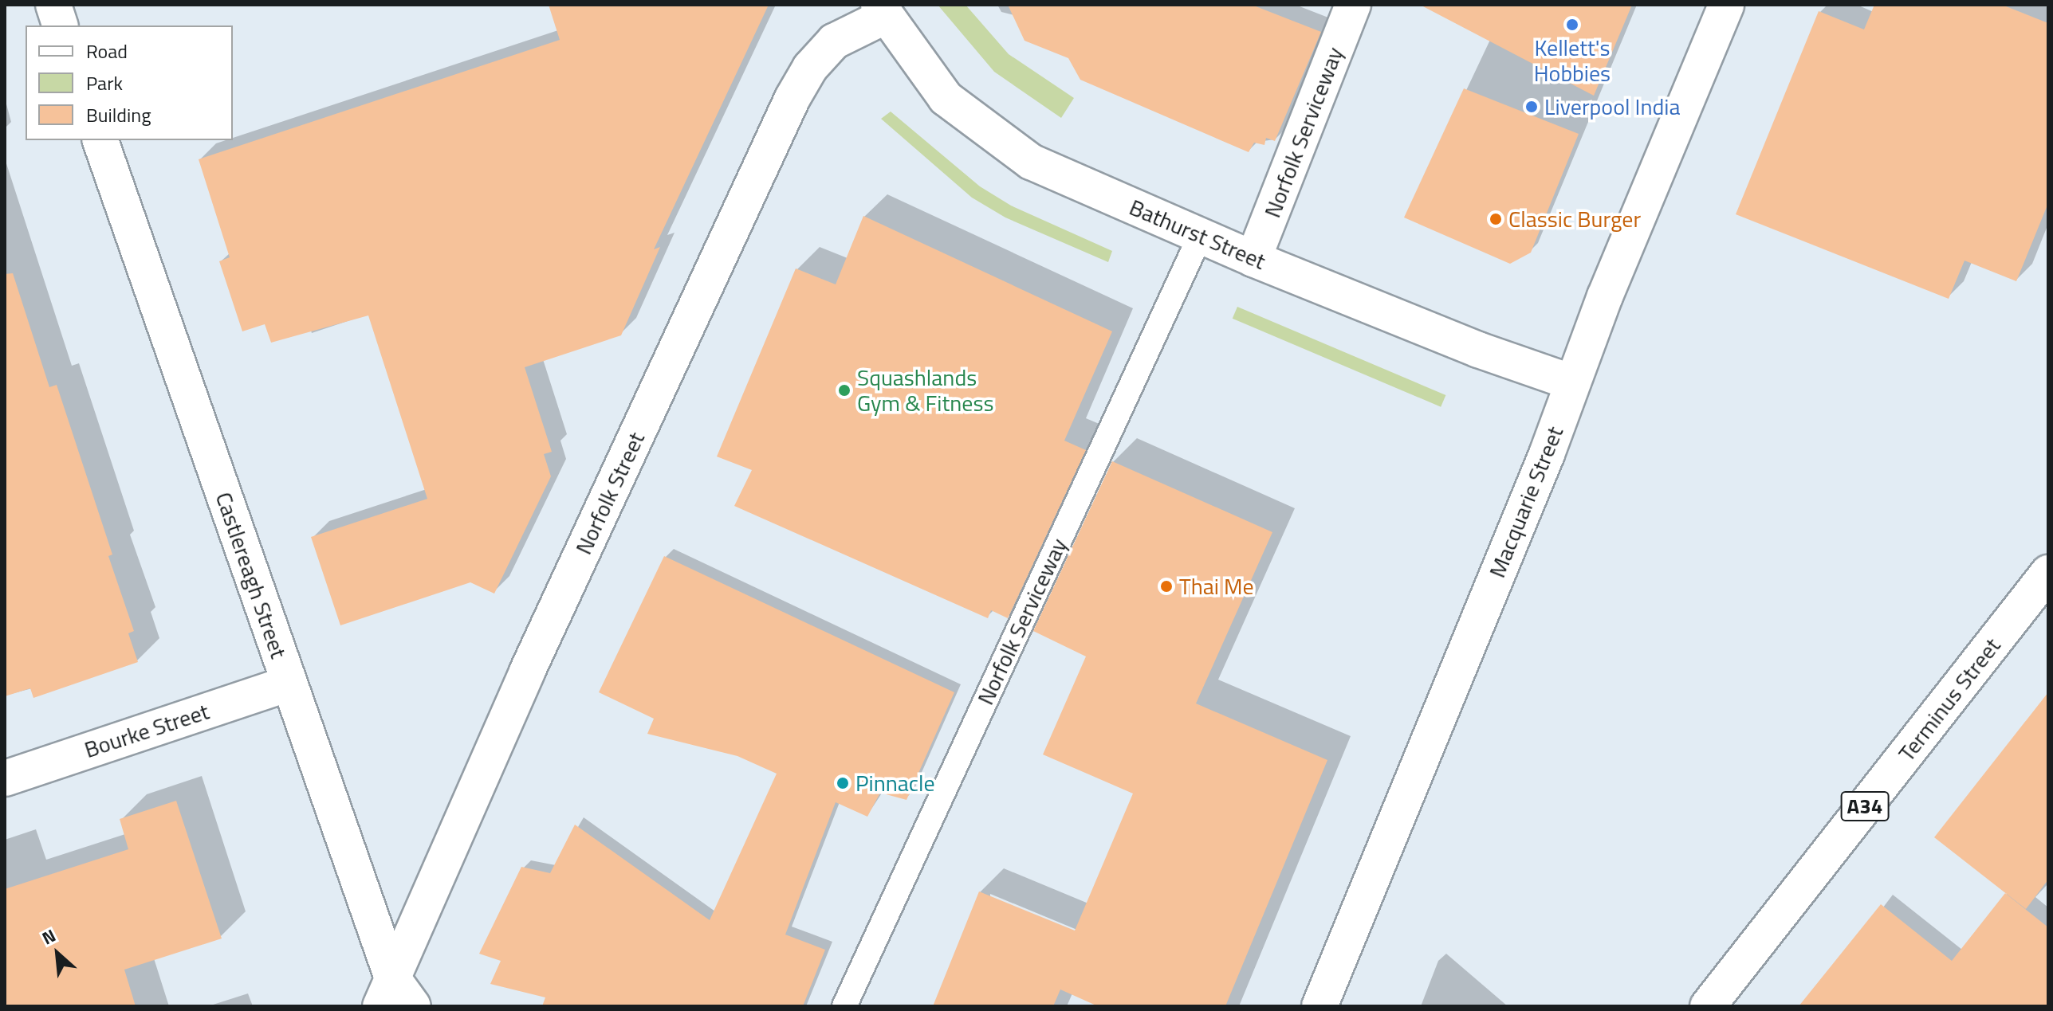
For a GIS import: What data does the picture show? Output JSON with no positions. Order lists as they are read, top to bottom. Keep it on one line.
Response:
{"streets":{"main road":["Norfolk Serviceway","Bathurst Street","Norfolk Street","Macquarie Street","Castlereagh Street","Terminus Street","Bourke Street","A34"]},"crossings":[["Norfolk Serviceway","Bathurst Street"],["Bathurst Street","Norfolk Street"],["Bathurst Street","Macquarie Street"],["Norfolk Street","Castlereagh Street"],["Castlereagh Street","Bourke Street"]],"places":["Kellett's Hobbies","Liverpool India","Classic Burger","Squashlands Gym & Fitness","Thai Me","Pinnacle"],"legend":["Road","Park","Building"],"north":"top left"}
